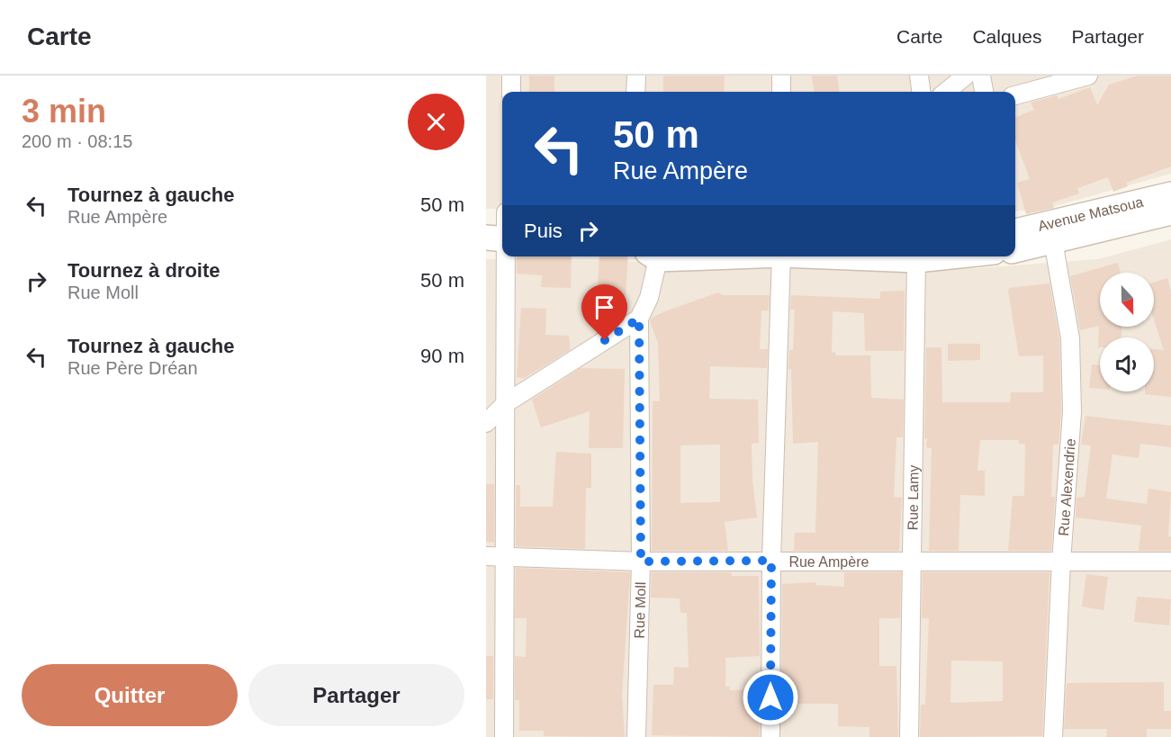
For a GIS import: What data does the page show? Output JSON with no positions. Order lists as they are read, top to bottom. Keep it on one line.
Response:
{"streets":{"street":["Avenue Matsoua","Rue Alexendrie","Rue Lamy","Rue Ampère","Rue Moll"]},"crossings":[["Avenue Matsoua","Rue Alexendrie"],["Avenue Matsoua","Rue Lamy"],["Rue Alexendrie","Rue Ampère"],["Rue Lamy","Rue Ampère"],["Rue Ampère","Rue Moll"]],"north":"bottom","page":{"header":"Carte","nav":["Carte","Calques","Partager"],"heading":["3 min","200 m · 08:15"],"turn":["50 m","Rue Ampère"],"list":[{"name":"Tournez à gauche","note":"Rue Ampère","value":"50 m"},{"name":"Tournez à droite","note":"Rue Moll","value":"50 m"},{"name":"Tournez à gauche","note":"Rue Père Dréan","value":"90 m"}],"then":"Puis","buttons":["Quitter","Partager"]}}
